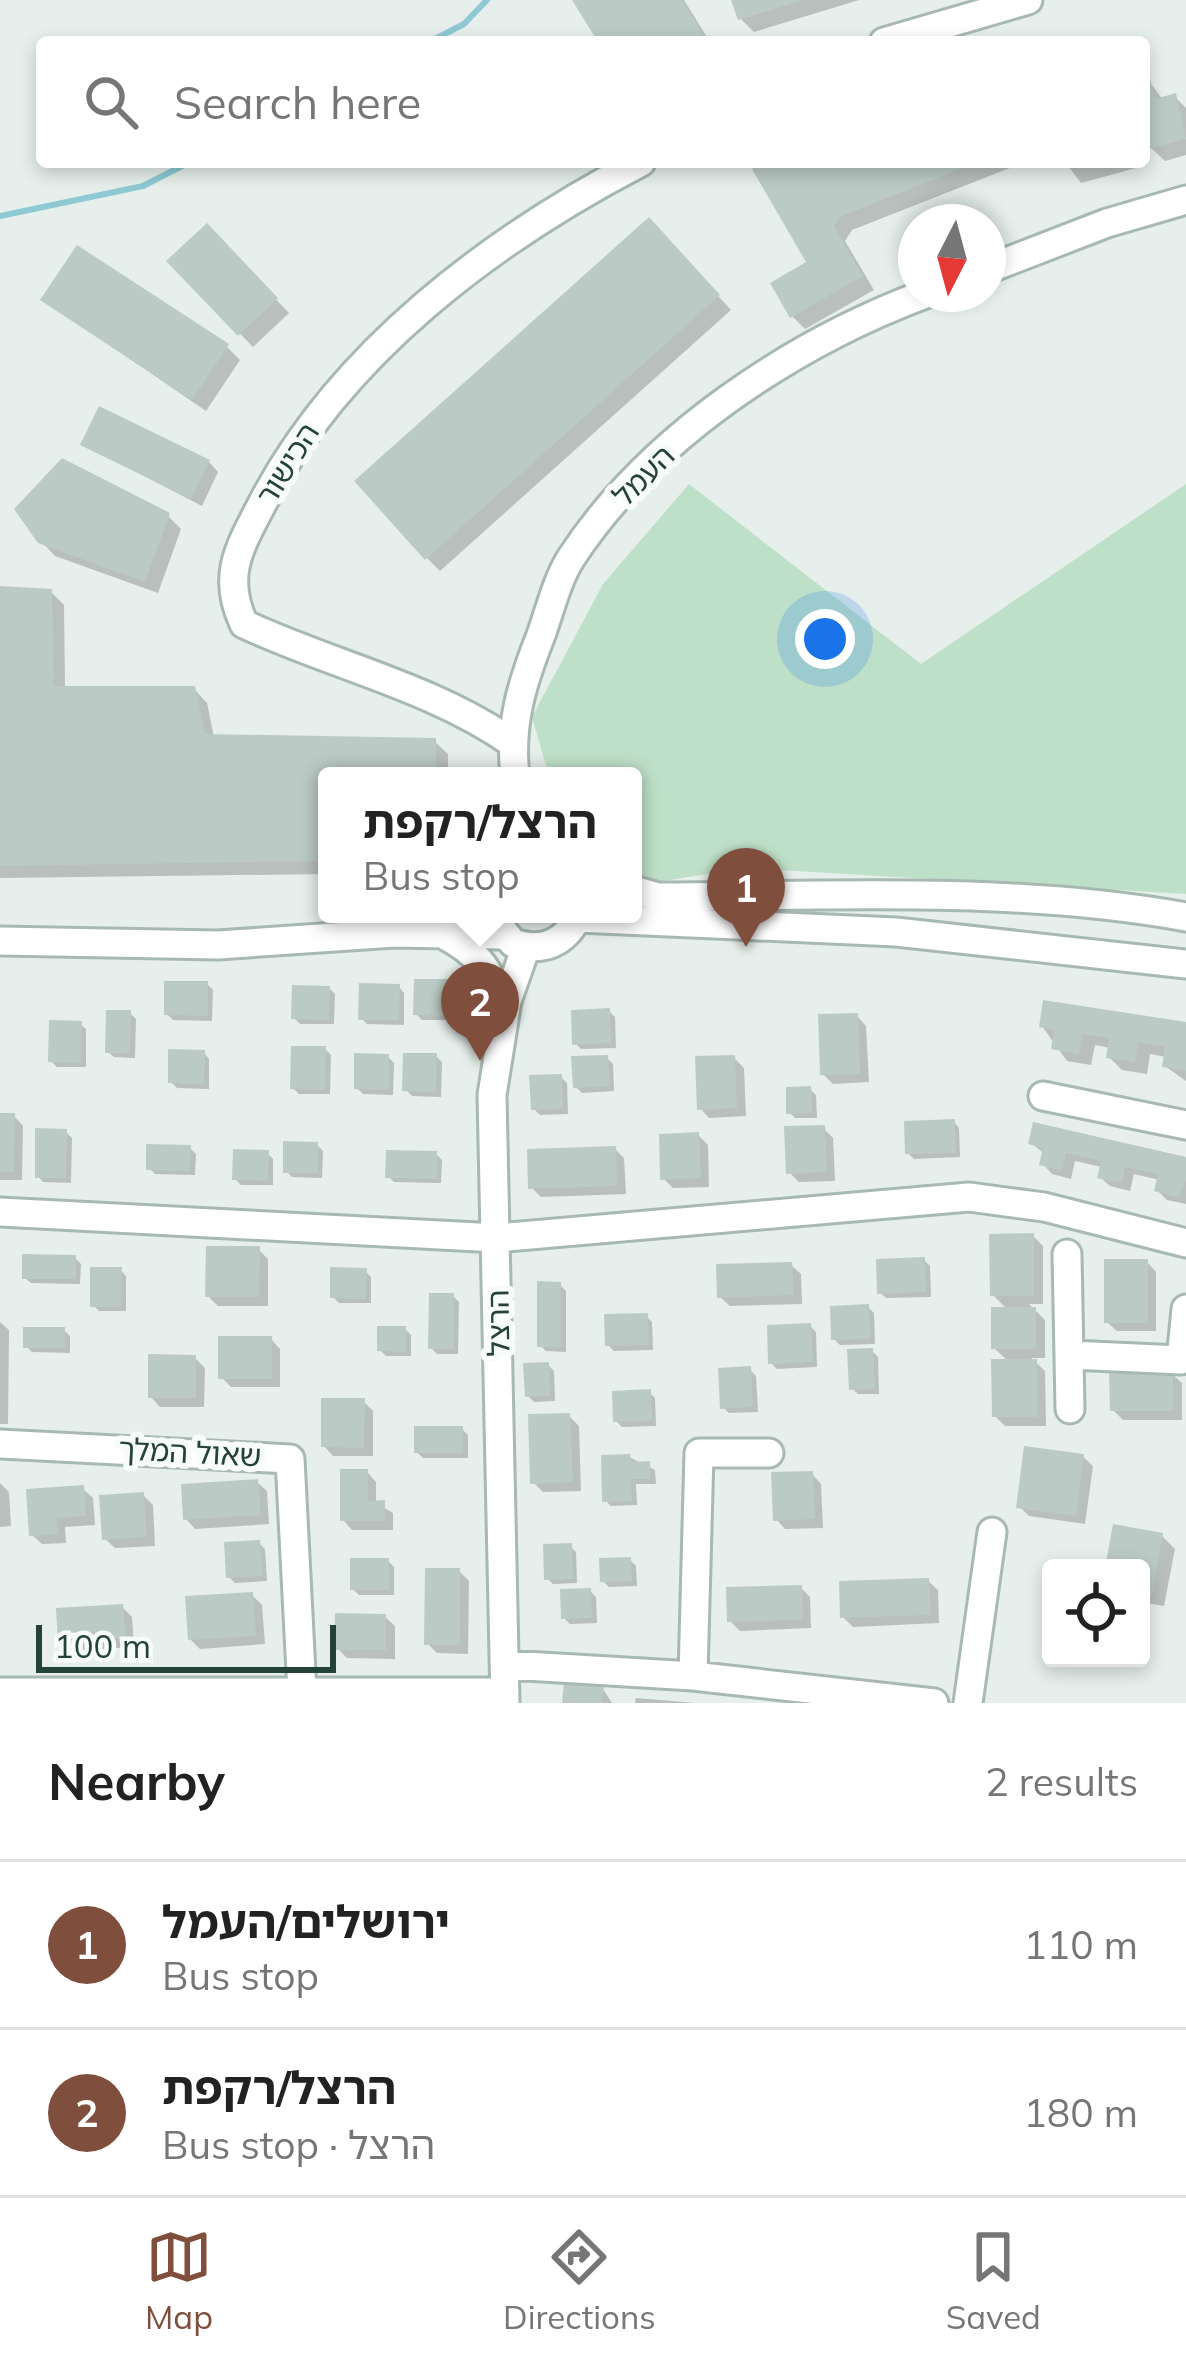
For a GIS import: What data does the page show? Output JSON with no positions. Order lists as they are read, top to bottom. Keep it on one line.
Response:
{"streets":{"street":["הכישור","העמל","הרצל","שאול המלך"]},"crossings":[["הכישור","העמל"]],"scale_bar":"100 m","north":"bottom","page":{"search":"Search here","popup":["הרצל/רקפת","Bus stop"],"pins":["1","2"],"scale":"100 m","heading":["Nearby","2 results"],"list":[{"mark":"1","name":"ירושלים/העמל","note":"Bus stop","value":"110 m"},{"mark":"2","name":"הרצל/רקפת","note":"Bus stop · הרצל","value":"180 m"}],"nav":["Map","Directions","Saved"]}}
